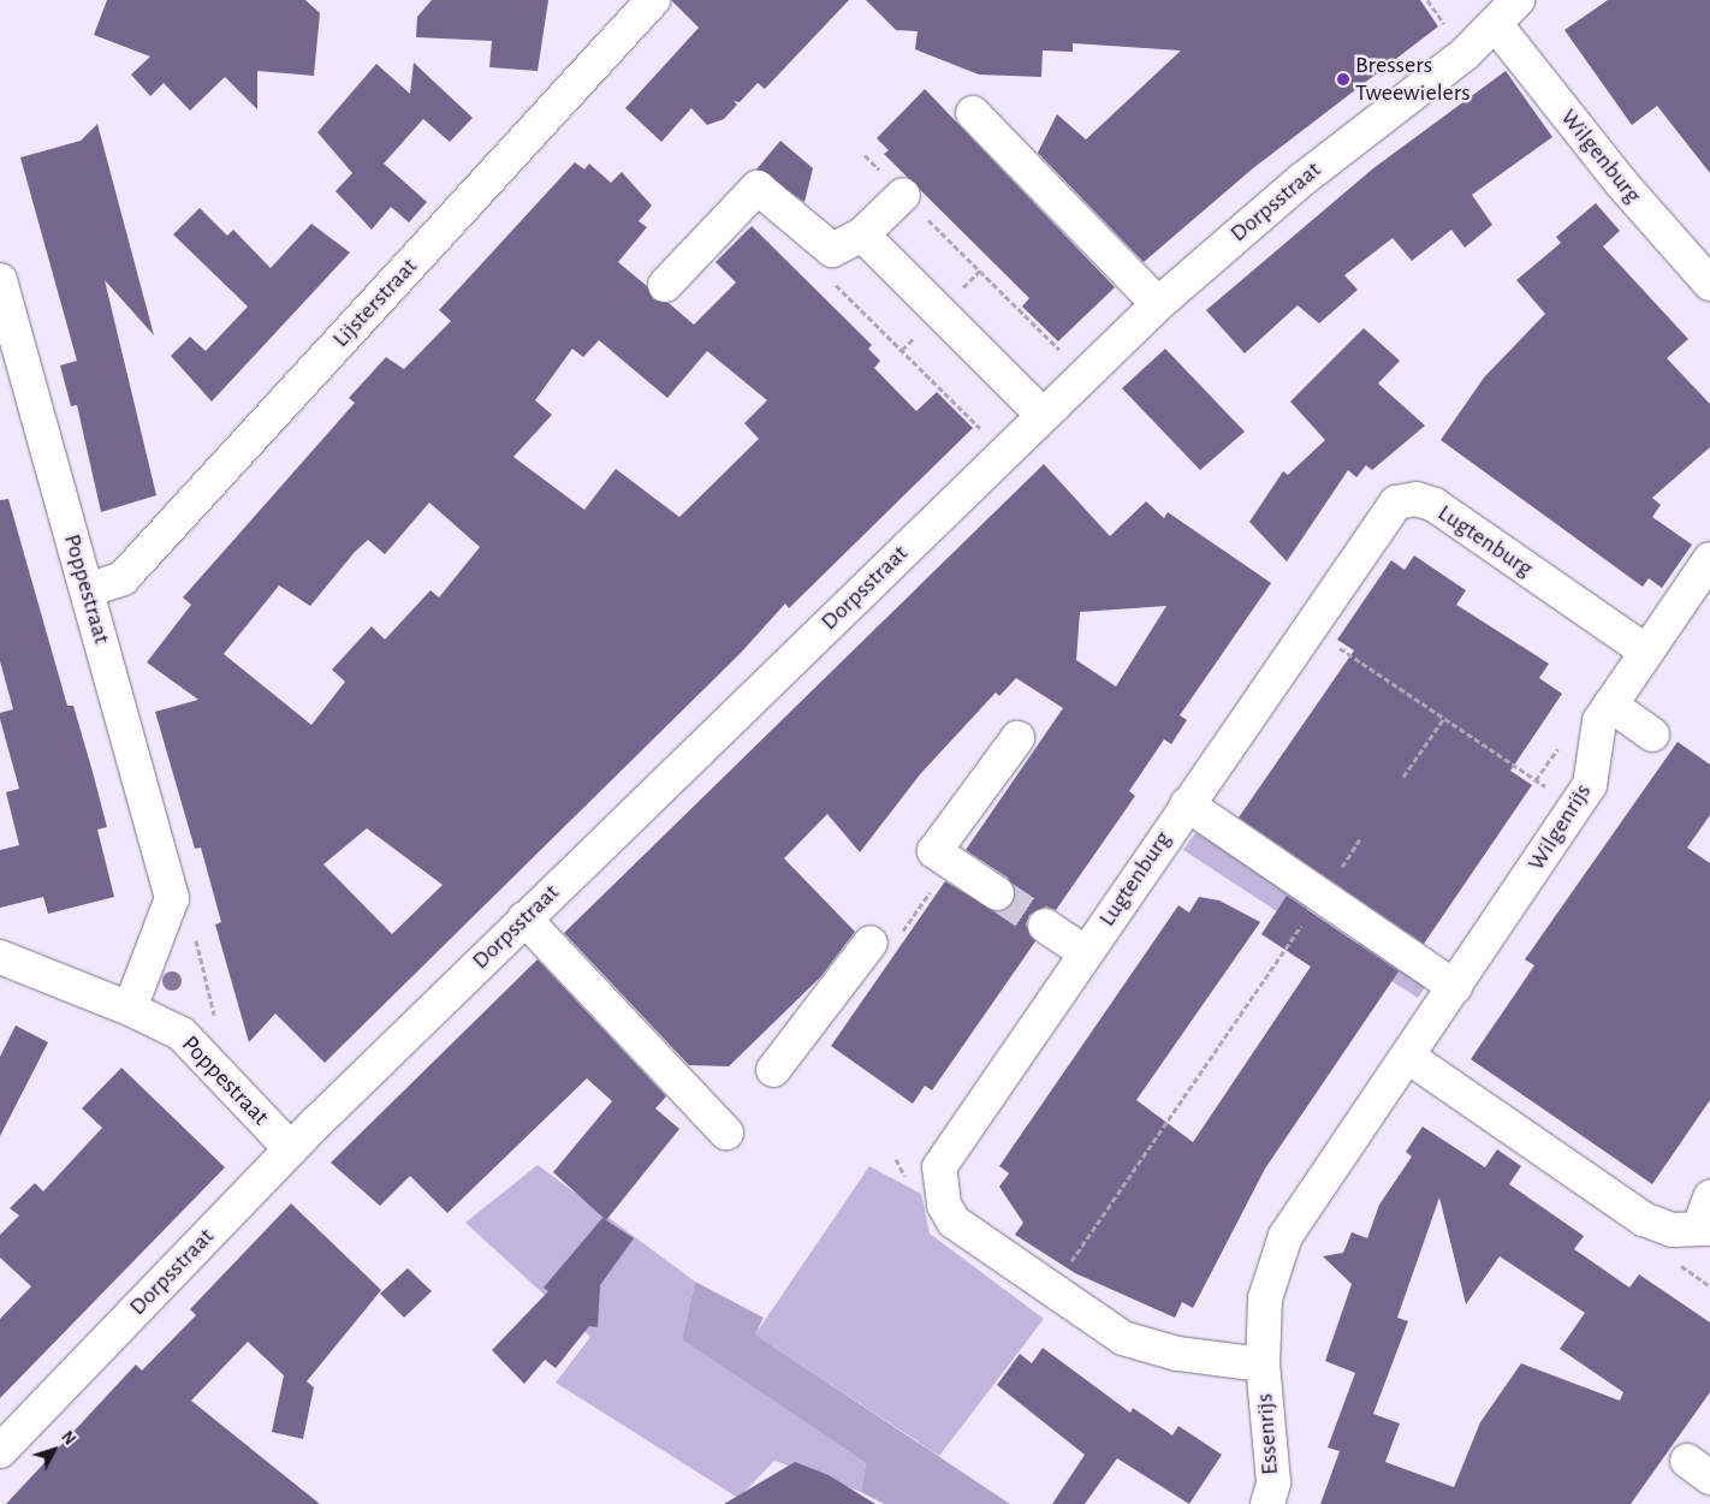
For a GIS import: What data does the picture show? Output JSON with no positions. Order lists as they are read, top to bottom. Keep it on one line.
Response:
{"streets":{"street":["Wilgenburg","Dorpsstraat","Lijsterstraat","Lugtenburg","Poppestraat","Wilgenrijs","Essenrijs"]},"crossings":[["Wilgenburg","Dorpsstraat"],["Dorpsstraat","Poppestraat"],["Lijsterstraat","Poppestraat"],["Lugtenburg","Wilgenrijs"],["Lugtenburg","Essenrijs"],["Wilgenrijs","Essenrijs"]],"places":["Bressers Tweewielers"],"north":"top right"}
